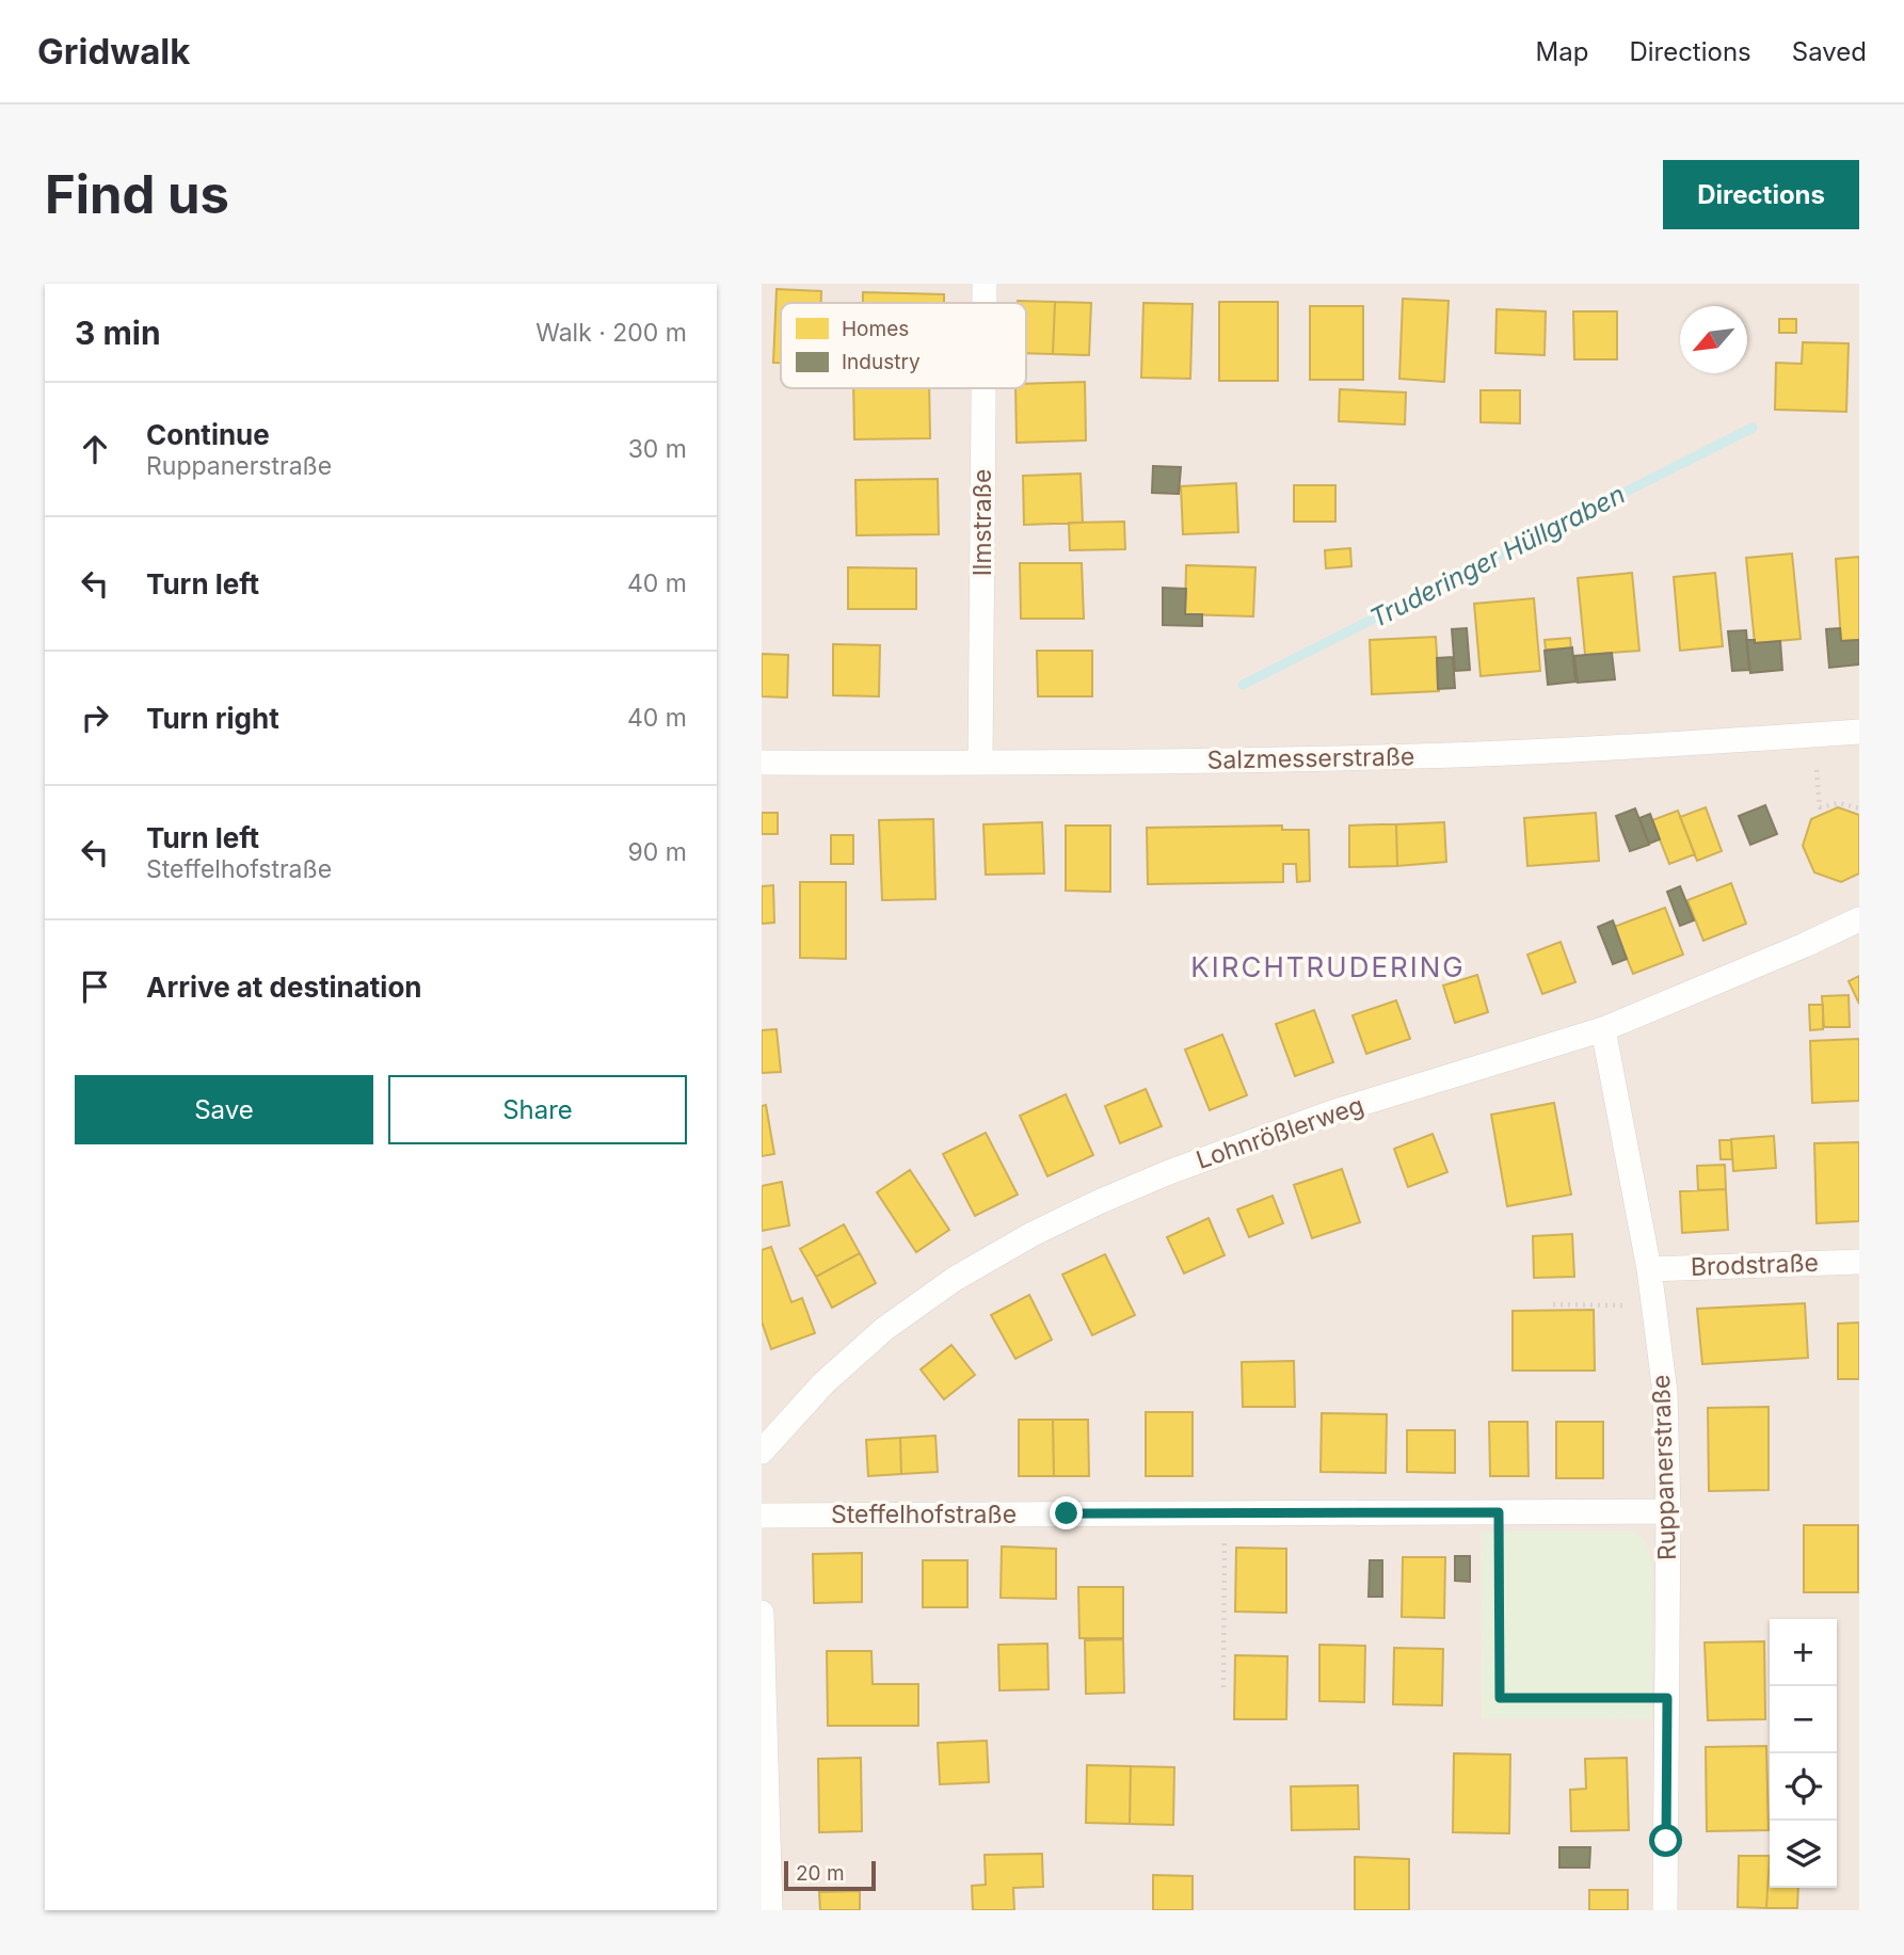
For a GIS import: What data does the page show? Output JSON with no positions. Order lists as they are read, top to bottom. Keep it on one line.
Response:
{"streets":{"street":["Ilmstraße","Salzmesserstraße","Lohnrößlerweg","Brodstraße","Ruppanerstraße","Steffelhofstraße"]},"crossings":[["Ilmstraße","Salzmesserstraße"],["Lohnrößlerweg","Ruppanerstraße"],["Brodstraße","Ruppanerstraße"],["Ruppanerstraße","Steffelhofstraße"]],"districts":["KIRCHTRUDERING"],"water":["Truderinger Hüllgraben"],"legend":["Homes","Industry"],"scale_bar":"20 m","north":"bottom left","page":{"header":"Gridwalk","nav":["Map","Directions","Saved"],"buttons":["Directions",["Save","Share"]],"title":"Find us","heading":["3 min","Walk · 200 m"],"list":[["Continue","Ruppanerstraße","30 m"],["Turn left","40 m"],["Turn right","40 m"],["Turn left","Steffelhofstraße","90 m"],"Arrive at destination"],"map_buttons":["+","−"],"scale":"20 m"}}
